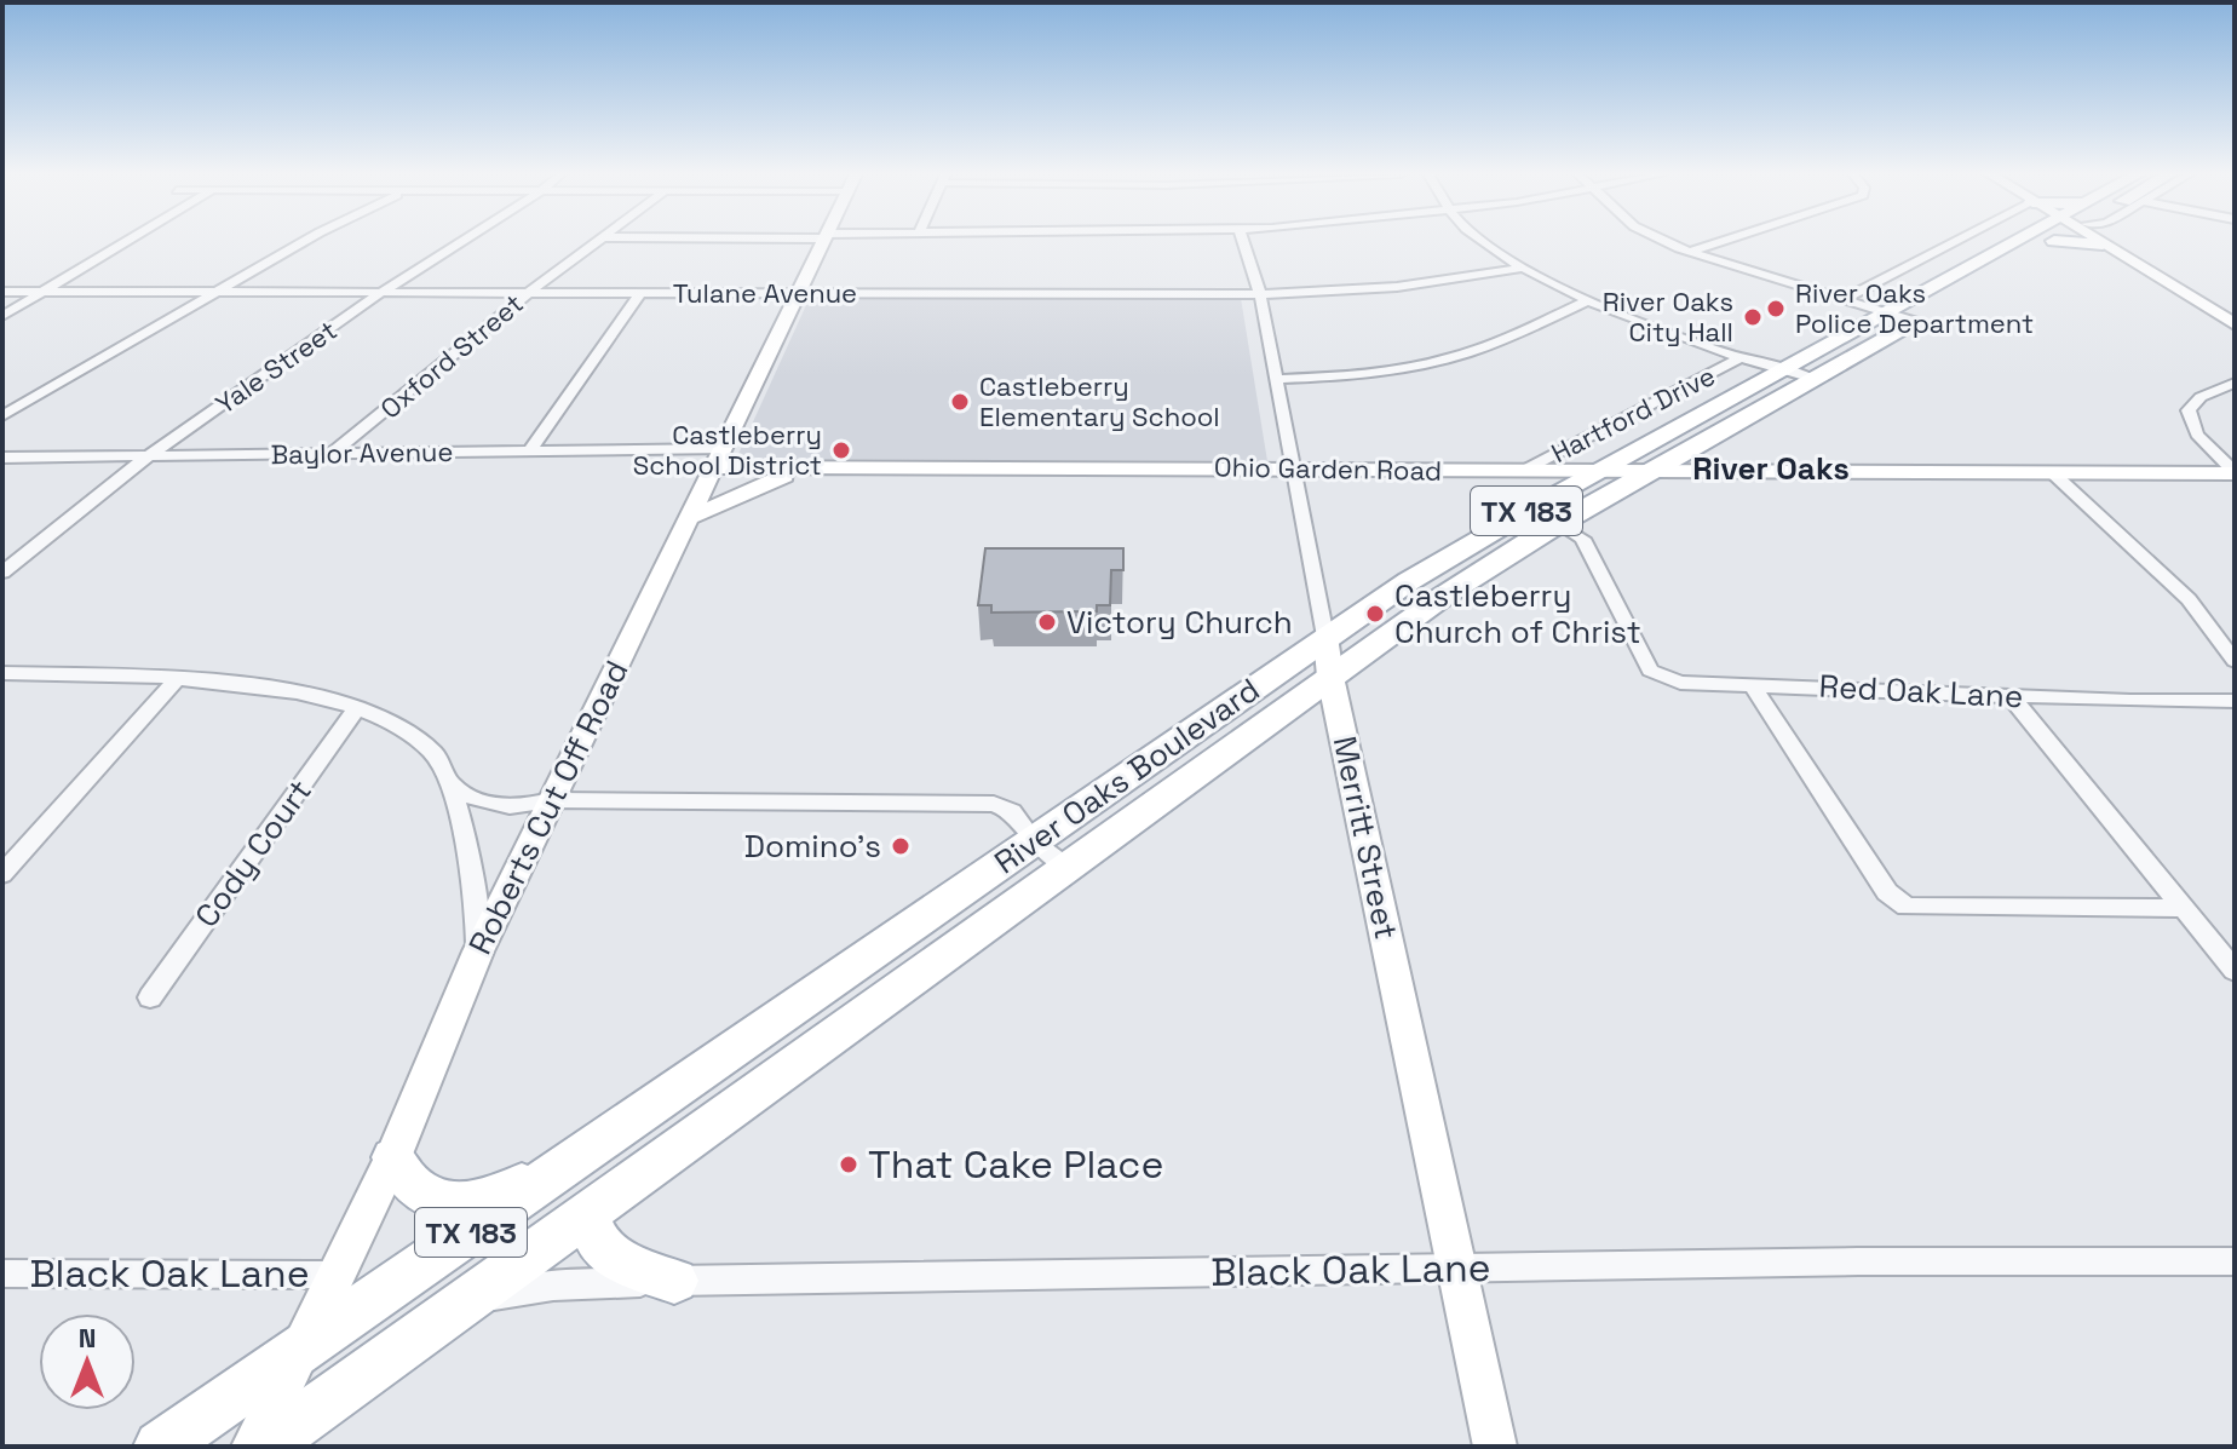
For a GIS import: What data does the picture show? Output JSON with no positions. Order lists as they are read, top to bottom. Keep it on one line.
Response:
{"streets":{"main road":["TX 183","River Oaks Boulevard"],"street":["Tulane Avenue","Oxford Street","Yale Street","Hartford Drive","Baylor Avenue","Ohio Garden Road","Red Oak Lane","Roberts Cut Off Road","Merritt Street","Cody Court","Black Oak Lane"]},"crossings":[["Tulane Avenue","Oxford Street"],["Tulane Avenue","Yale Street"],["Tulane Avenue","Roberts Cut Off Road"],["Tulane Avenue","Merritt Street"],["Oxford Street","Baylor Avenue"],["Yale Street","Baylor Avenue"],["Hartford Drive","Ohio Garden Road"],["Baylor Avenue","Ohio Garden Road"],["Baylor Avenue","Roberts Cut Off Road"],["Ohio Garden Road","River Oaks Boulevard"],["Ohio Garden Road","Roberts Cut Off Road"],["Ohio Garden Road","Merritt Street"],["Red Oak Lane","River Oaks Boulevard"],["River Oaks Boulevard","Roberts Cut Off Road"],["River Oaks Boulevard","Merritt Street"],["River Oaks Boulevard","Black Oak Lane"],["Roberts Cut Off Road","Black Oak Lane"],["Merritt Street","Black Oak Lane"]],"districts":["River Oaks"],"places":["River Oaks Police Department","River Oaks City Hall","Castleberry Elementary School","Castleberry School District","Castleberry Church of Christ","Victory Church","Domino's","That Cake Place"],"north":"top"}
